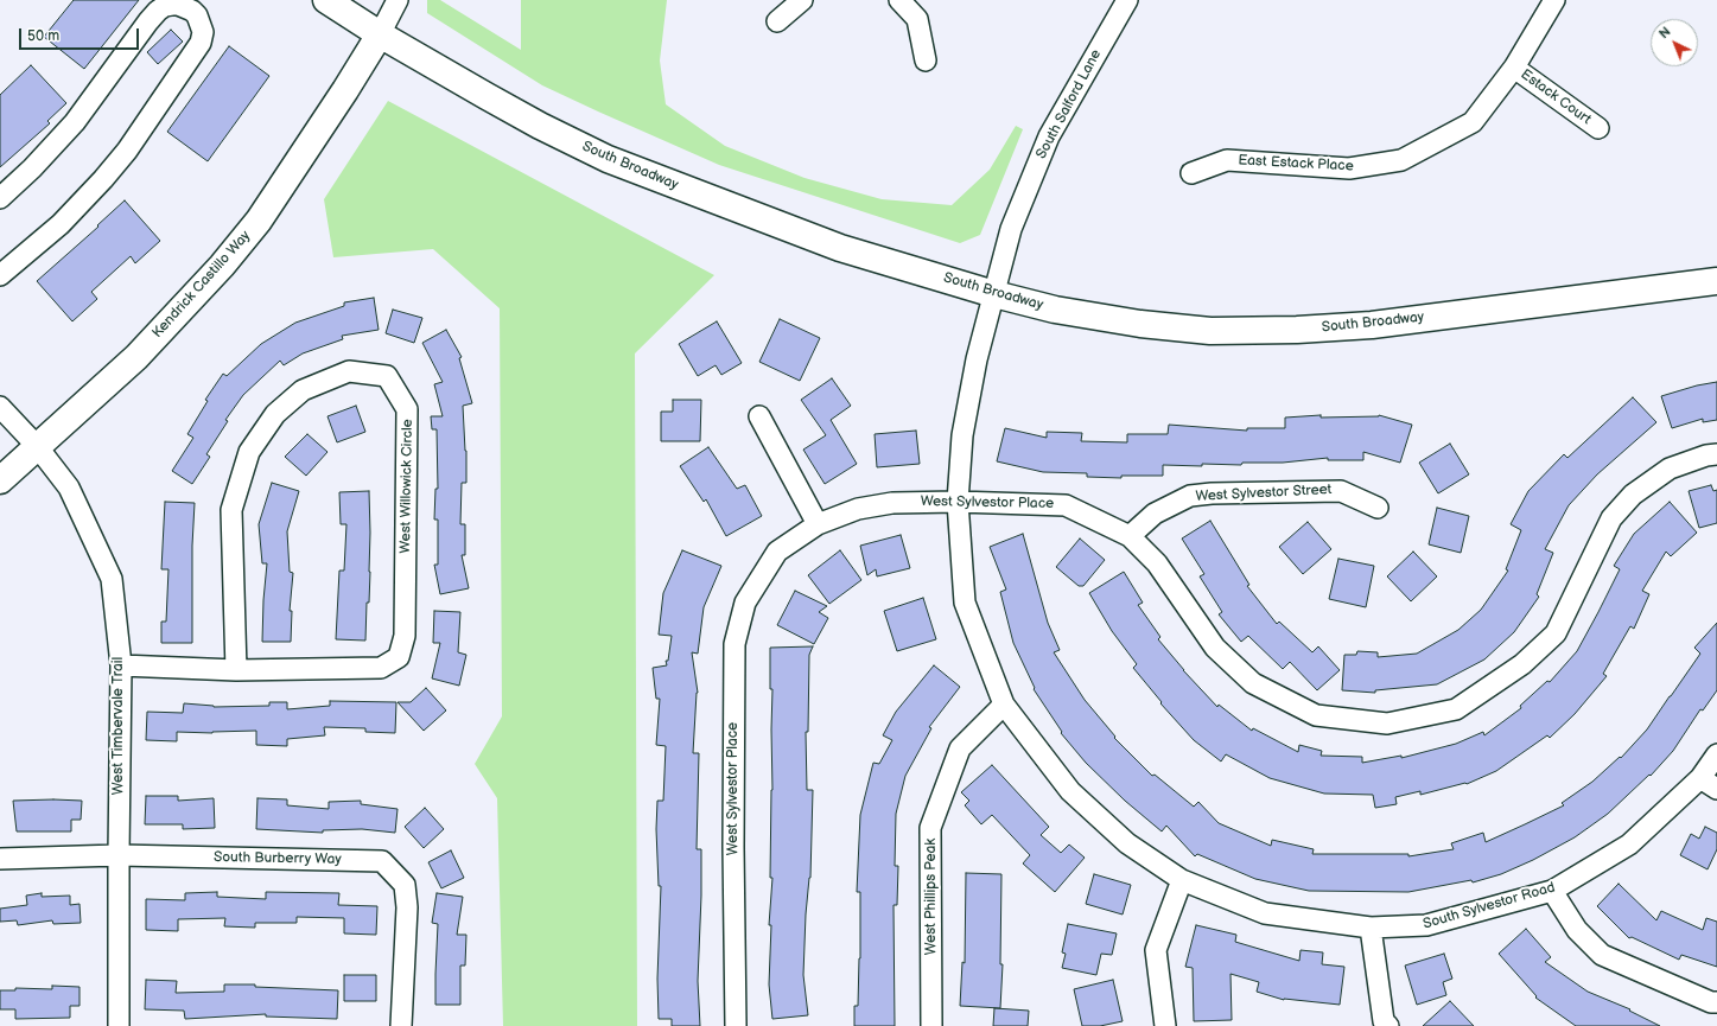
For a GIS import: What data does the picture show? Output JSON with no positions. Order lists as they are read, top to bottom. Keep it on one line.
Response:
{"streets":{"main road":["South Broadway","Kendrick Castillo Way"],"street":["Estack Court","South Salford Lane","East Estack Place","West Willowick Circle","West Sylvestor Street","West Sylvestor Place","West Timbervale Trail","South Burberry Way","West Phillips Peak","South Sylvestor Road"]},"crossings":[["Estack Court","East Estack Place"],["South Salford Lane","South Broadway"],["South Salford Lane","South Sylvestor Road"],["South Broadway","Kendrick Castillo Way"],["South Broadway","South Sylvestor Road"],["Kendrick Castillo Way","West Timbervale Trail"],["West Willowick Circle","West Timbervale Trail"],["West Sylvestor Street","West Sylvestor Place"],["West Sylvestor Place","South Sylvestor Road"],["West Timbervale Trail","South Burberry Way"],["West Phillips Peak","South Sylvestor Road"]],"scale_bar":"50 m","north":"top left"}
